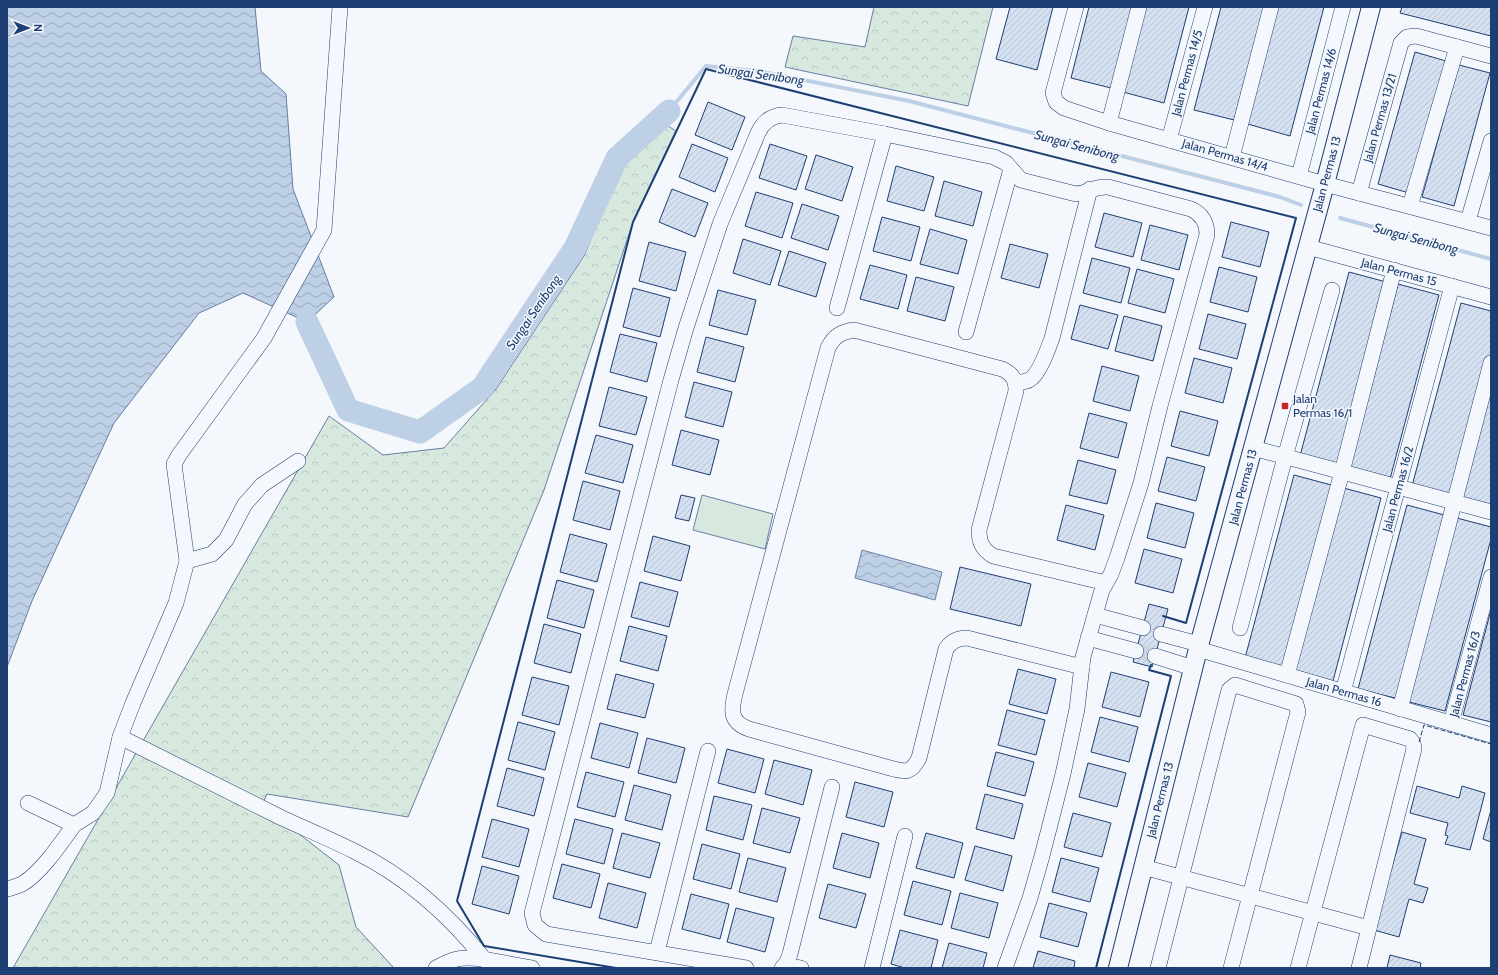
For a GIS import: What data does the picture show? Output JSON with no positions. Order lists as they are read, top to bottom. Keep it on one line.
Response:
{"streets":{"main road":["Jalan Permas 13"],"street":["Jalan Permas 14/5","Jalan Permas 14/6","Jalan Permas 13/21","Jalan Permas 14/4","Jalan Permas 15","Jalan Permas 16/2","Jalan Permas 16/3","Jalan Permas 16"]},"crossings":[["Jalan Permas 14/5","Jalan Permas 14/4"],["Jalan Permas 14/6","Jalan Permas 14/4"],["Jalan Permas 13/21","Jalan Permas 14/4"],["Jalan Permas 14/4","Jalan Permas 13"],["Jalan Permas 13","Jalan Permas 15"],["Jalan Permas 13","Jalan Permas 16"],["Jalan Permas 15","Jalan Permas 16/2"],["Jalan Permas 16/2","Jalan Permas 16"],["Jalan Permas 16/3","Jalan Permas 16"]],"water":["Sungai Senibong"],"places":{"transit":["Jalan Permas 16/1"]},"north":"right"}
